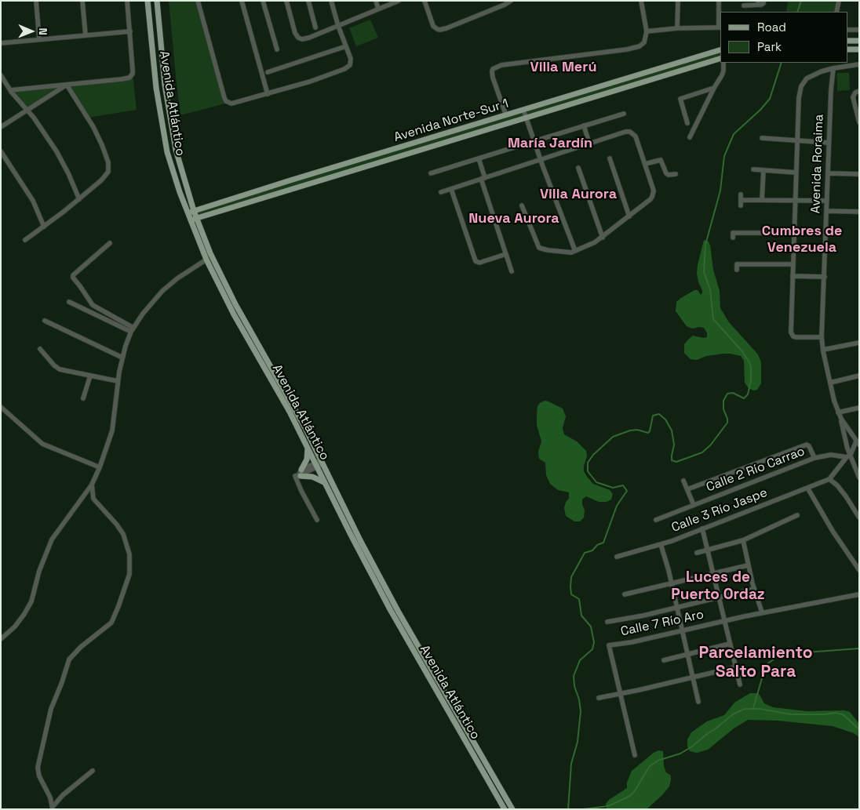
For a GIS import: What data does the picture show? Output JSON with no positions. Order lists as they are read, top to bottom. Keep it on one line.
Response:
{"streets":{"main road":["Avenida Atlántico","Avenida Norte-Sur 1"],"street":["Avenida Roraima","Calle 2 Río Carrao","Calle 3 Río Jaspe","Calle 7 Río Aro"]},"crossings":[["Avenida Atlántico","Avenida Norte-Sur 1"]],"districts":["Villa Merú","María Jardín","Villa Aurora","Nueva Aurora","Cumbres de Venezuela","Luces de Puerto Ordaz","Parcelamiento Salto Para"],"legend":["Road","Park"],"north":"right"}
